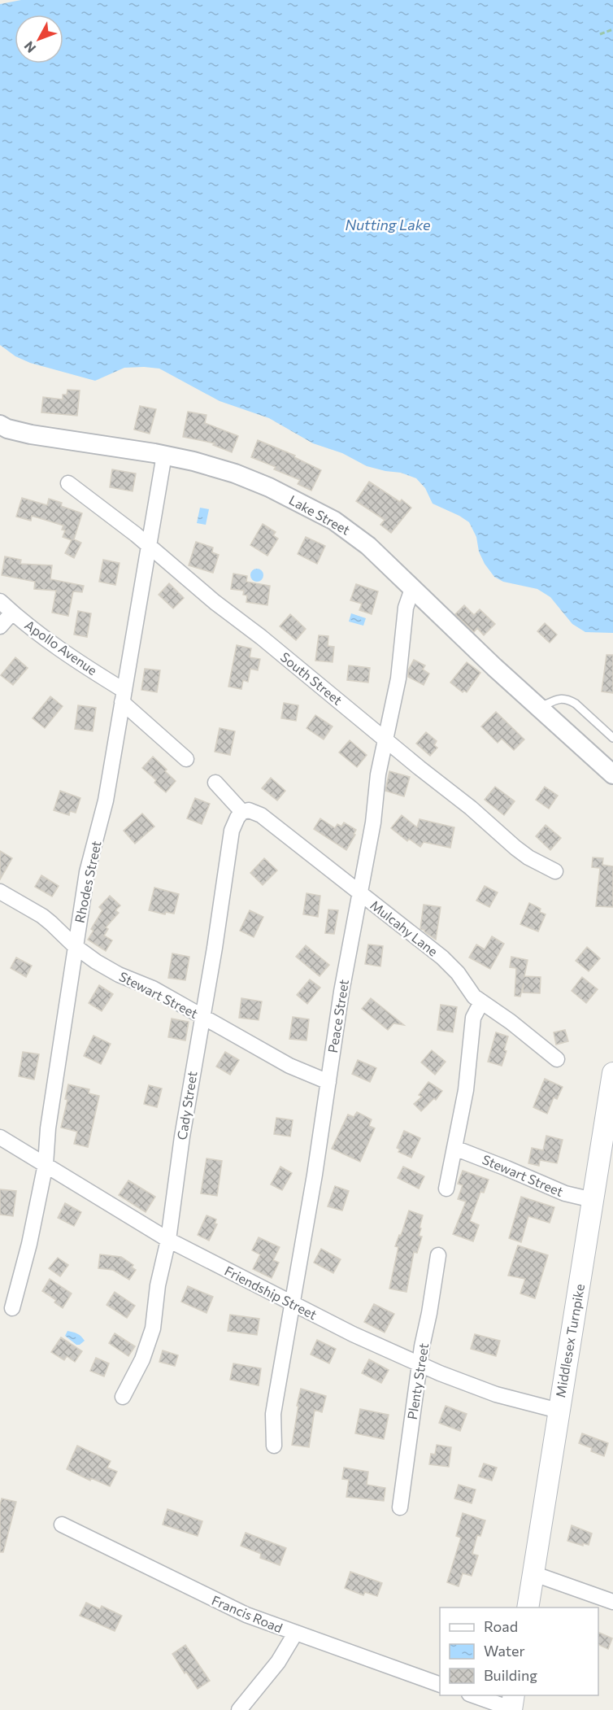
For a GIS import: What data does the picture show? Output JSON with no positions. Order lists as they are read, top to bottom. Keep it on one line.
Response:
{"streets":{"main road":["Middlesex Turnpike"],"street":["Lake Street","Apollo Avenue","South Street","Rhodes Street","Mulcahy Lane","Stewart Street","Peace Street","Cady Street","Friendship Street","Plenty Street","Francis Road"]},"crossings":[["Lake Street","Rhodes Street"],["Lake Street","Peace Street"],["Apollo Avenue","Rhodes Street"],["South Street","Rhodes Street"],["South Street","Peace Street"],["Rhodes Street","Stewart Street"],["Rhodes Street","Friendship Street"],["Mulcahy Lane","Peace Street"],["Mulcahy Lane","Cady Street"],["Stewart Street","Peace Street"],["Stewart Street","Cady Street"],["Stewart Street","Middlesex Turnpike"],["Peace Street","Friendship Street"],["Cady Street","Friendship Street"],["Friendship Street","Middlesex Turnpike"],["Friendship Street","Plenty Street"]],"water":["Nutting Lake"],"legend":["Road","Water","Building"],"north":"bottom left"}
